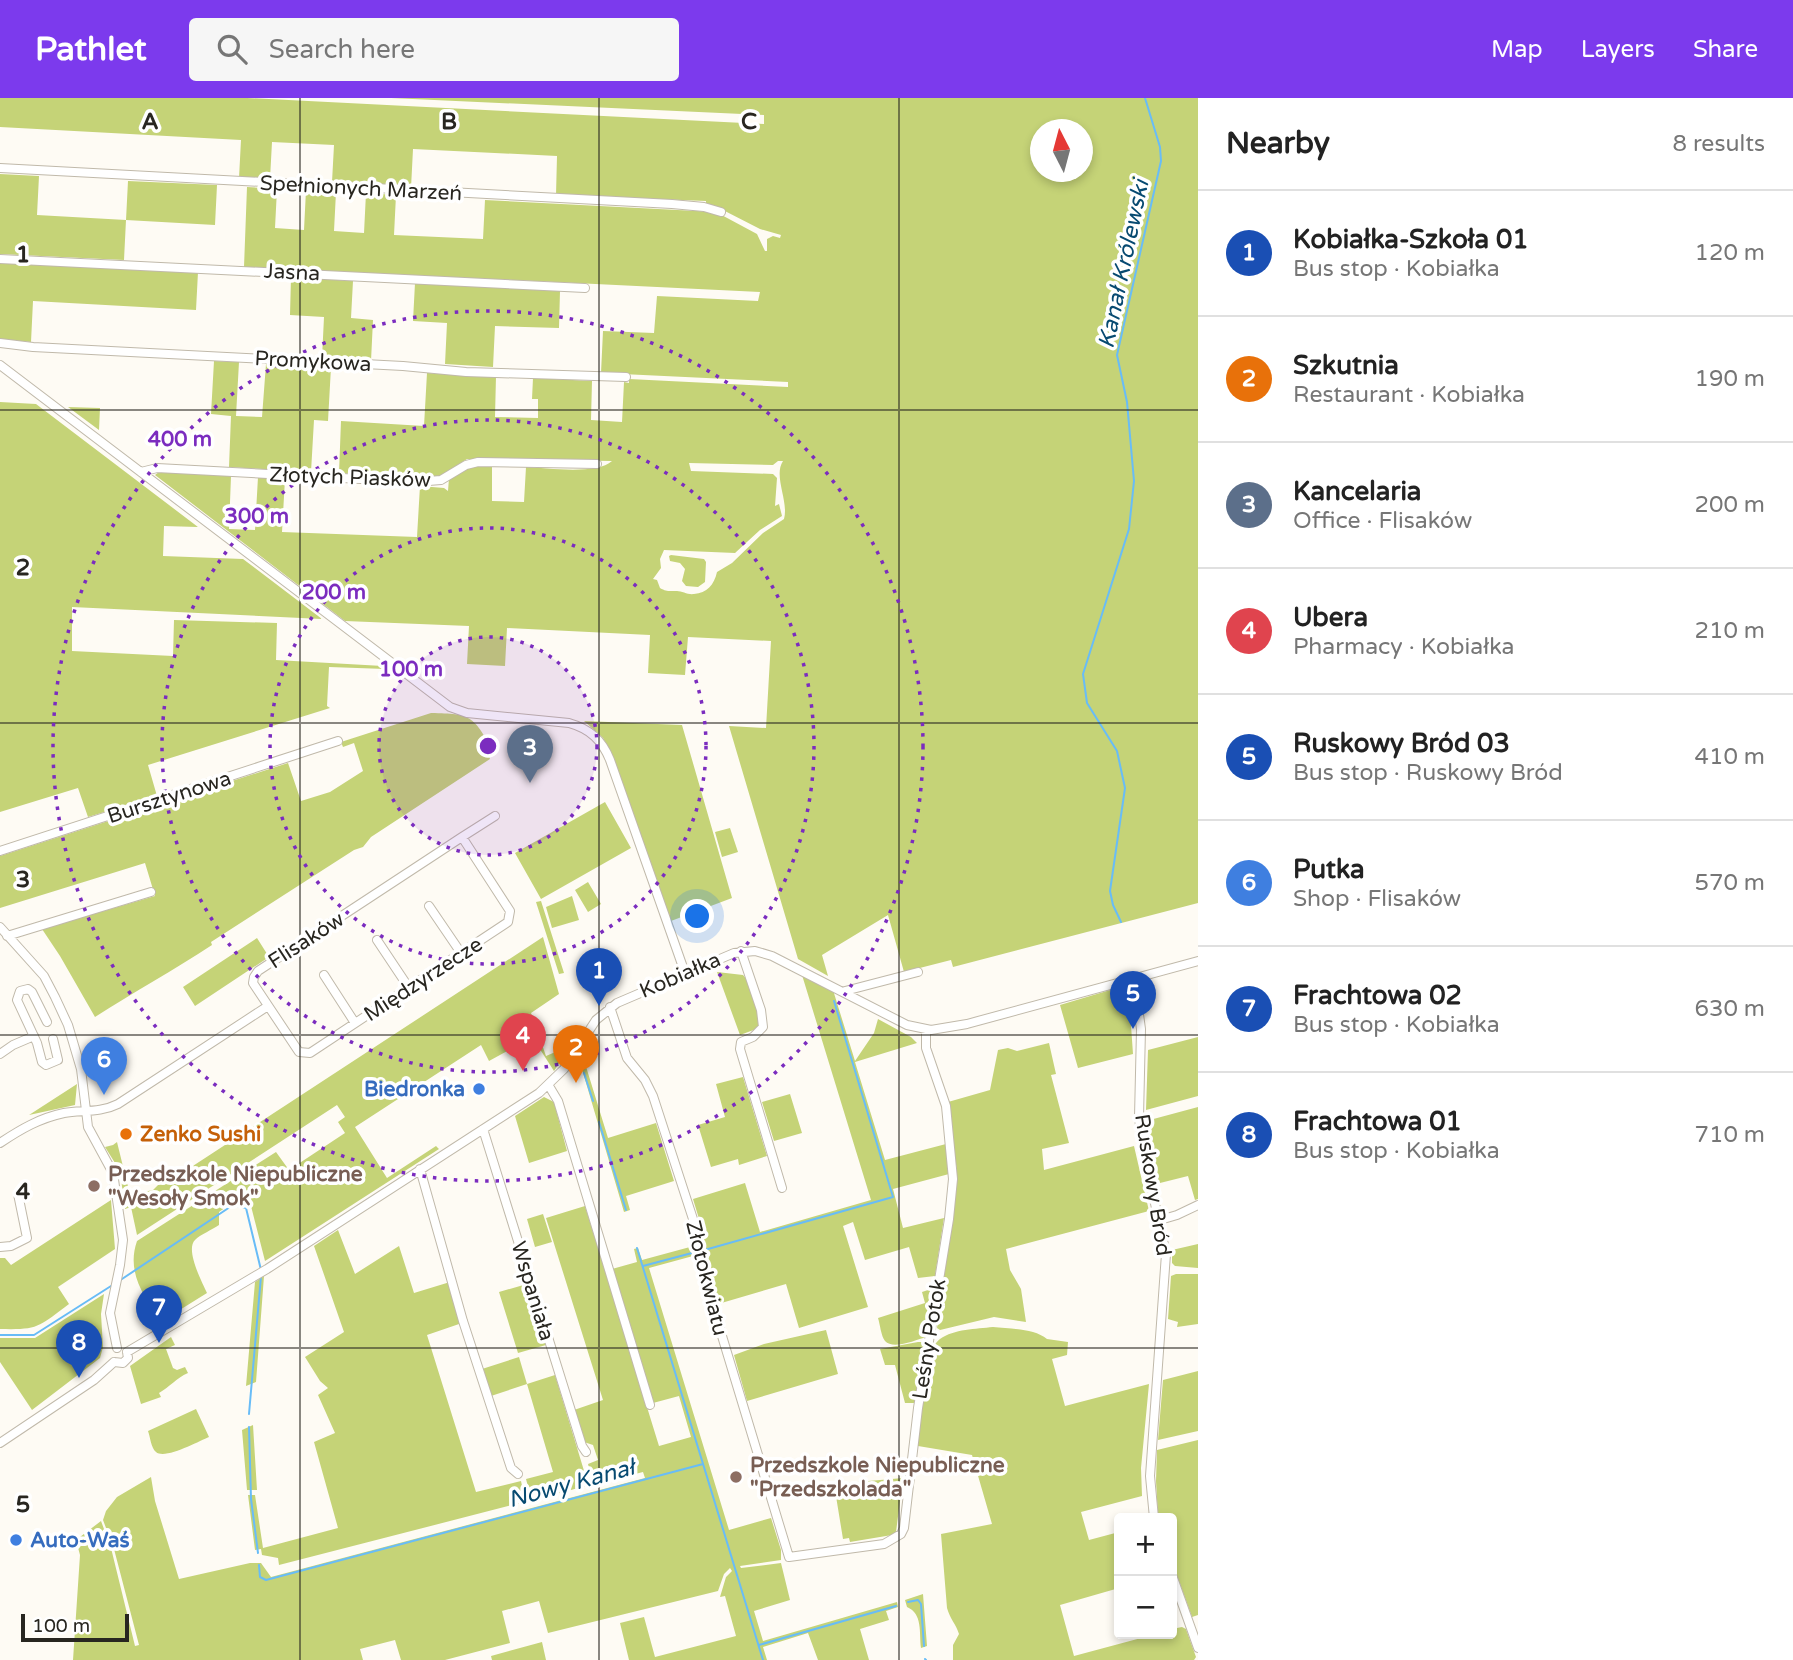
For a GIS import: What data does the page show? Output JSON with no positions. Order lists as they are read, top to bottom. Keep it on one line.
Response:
{"streets":{"street":["Spełnionych Marzeń","Jasna","Promykowa","Złotych Piasków","Bursztynowa","Flisaków","Kobiałka","Międzyrzecze","Ruskowy Bród","Złotokwiatu","Wspaniała","Leśny Potok"]},"crossings":[["Flisaków","Międzyrzecze"],["Kobiałka","Ruskowy Bród"],["Kobiałka","Złotokwiatu"],["Kobiałka","Wspaniała"],["Kobiałka","Leśny Potok"],["Złotokwiatu","Leśny Potok"]],"water":["Kanał Królewski","Nowy Kanał"],"places":["Biedronka","Zenko Sushi","Przedszkole Niepubliczne \"Wesoły Smok\"","Przedszkole Niepubliczne \"Przedszkolada\"","Auto-Waś"],"scale_bar":"100 m","north":"top","page":{"header":"Pathlet","search":"Search here","nav":["Map","Layers","Share"],"heading":["Nearby","8 results"],"list":[{"mark":"1","name":"Kobiałka-Szkoła 01","note":"Bus stop · Kobiałka","value":"120 m"},{"mark":"2","name":"Szkutnia","note":"Restaurant · Kobiałka","value":"190 m"},{"mark":"3","name":"Kancelaria","note":"Office · Flisaków","value":"200 m"},{"mark":"4","name":"Ubera","note":"Pharmacy · Kobiałka","value":"210 m"},{"mark":"5","name":"Ruskowy Bród 03","note":"Bus stop · Ruskowy Bród","value":"410 m"},{"mark":"6","name":"Putka","note":"Shop · Flisaków","value":"570 m"},{"mark":"7","name":"Frachtowa 02","note":"Bus stop · Kobiałka","value":"630 m"},{"mark":"8","name":"Frachtowa 01","note":"Bus stop · Kobiałka","value":"710 m"}],"pins":["3","1","5","4","2","6","7","8"],"map_buttons":["+","−"],"scale":"100 m"},"grid":{"columns":["A","B","C"],"rows":["1","2","3","4","5"]},"rings":["400 m","300 m","200 m","100 m"]}
